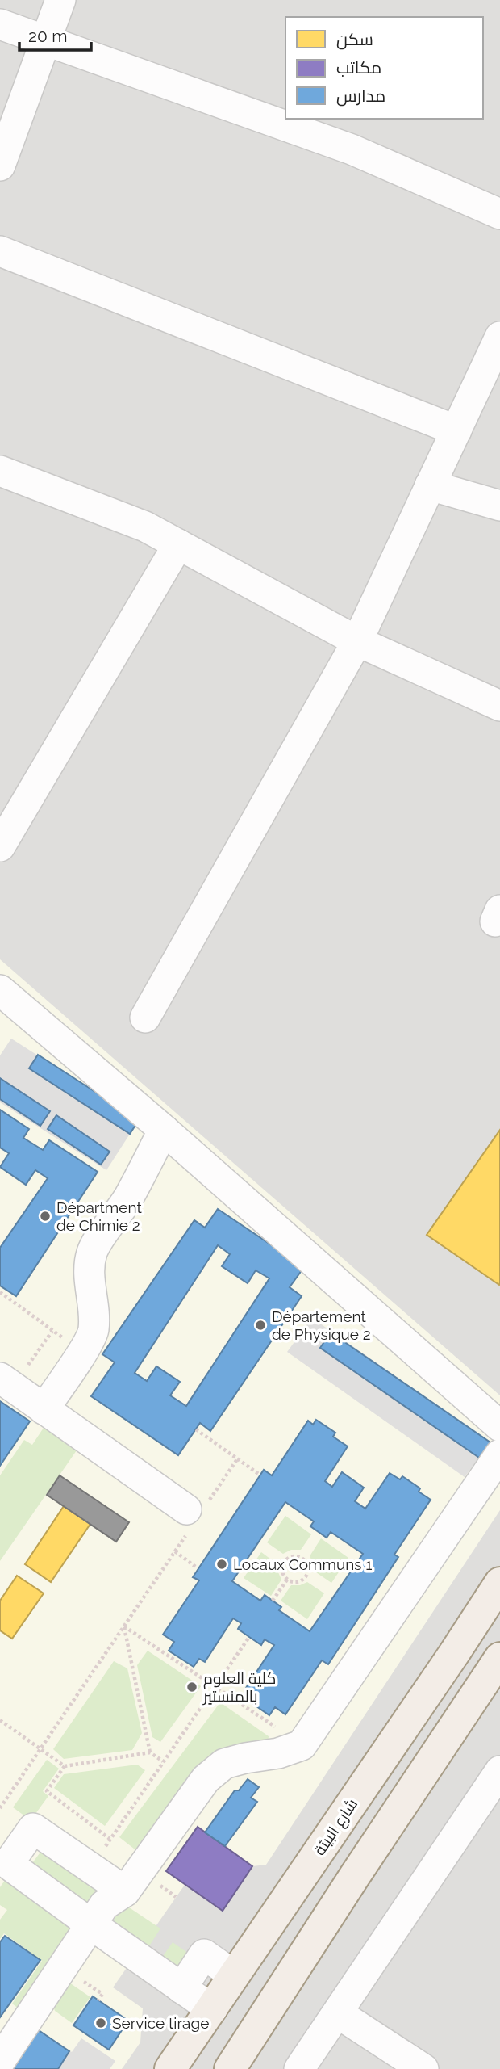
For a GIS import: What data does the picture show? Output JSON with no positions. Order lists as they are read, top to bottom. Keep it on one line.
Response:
{"streets":{"main road":["شارع البيئة"]},"places":["Départment de Chimie 2","Département de Physique 2","Locaux Communs 1","كلية العلوم بالمنستير","Service tirage"],"legend":["سكن","مكاتب","مدارس"],"scale_bar":"20 m"}
